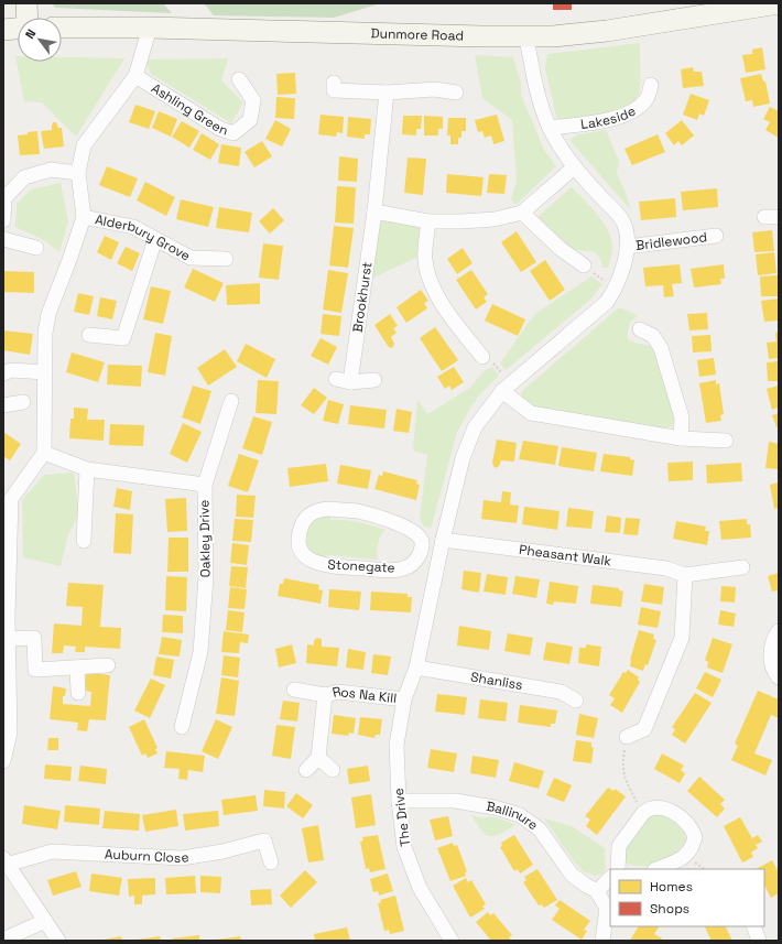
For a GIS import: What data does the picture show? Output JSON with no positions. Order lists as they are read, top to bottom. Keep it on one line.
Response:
{"streets":{"main road":["Dunmore Road"],"street":["Ashling Green","Lakeside","Alderbury Grove","Bridlewood","Brookhurst","Oakley Drive","Pheasant Walk","Stonegate","Shanliss","Ros Na Kill","The Drive","Ballinure","Auburn Close"]},"crossings":[["Dunmore Road","The Drive"],["Lakeside","The Drive"],["Bridlewood","The Drive"],["Pheasant Walk","The Drive"],["Shanliss","The Drive"],["Ros Na Kill","The Drive"],["The Drive","Ballinure"]],"legend":["Homes","Shops"],"north":"top left"}
